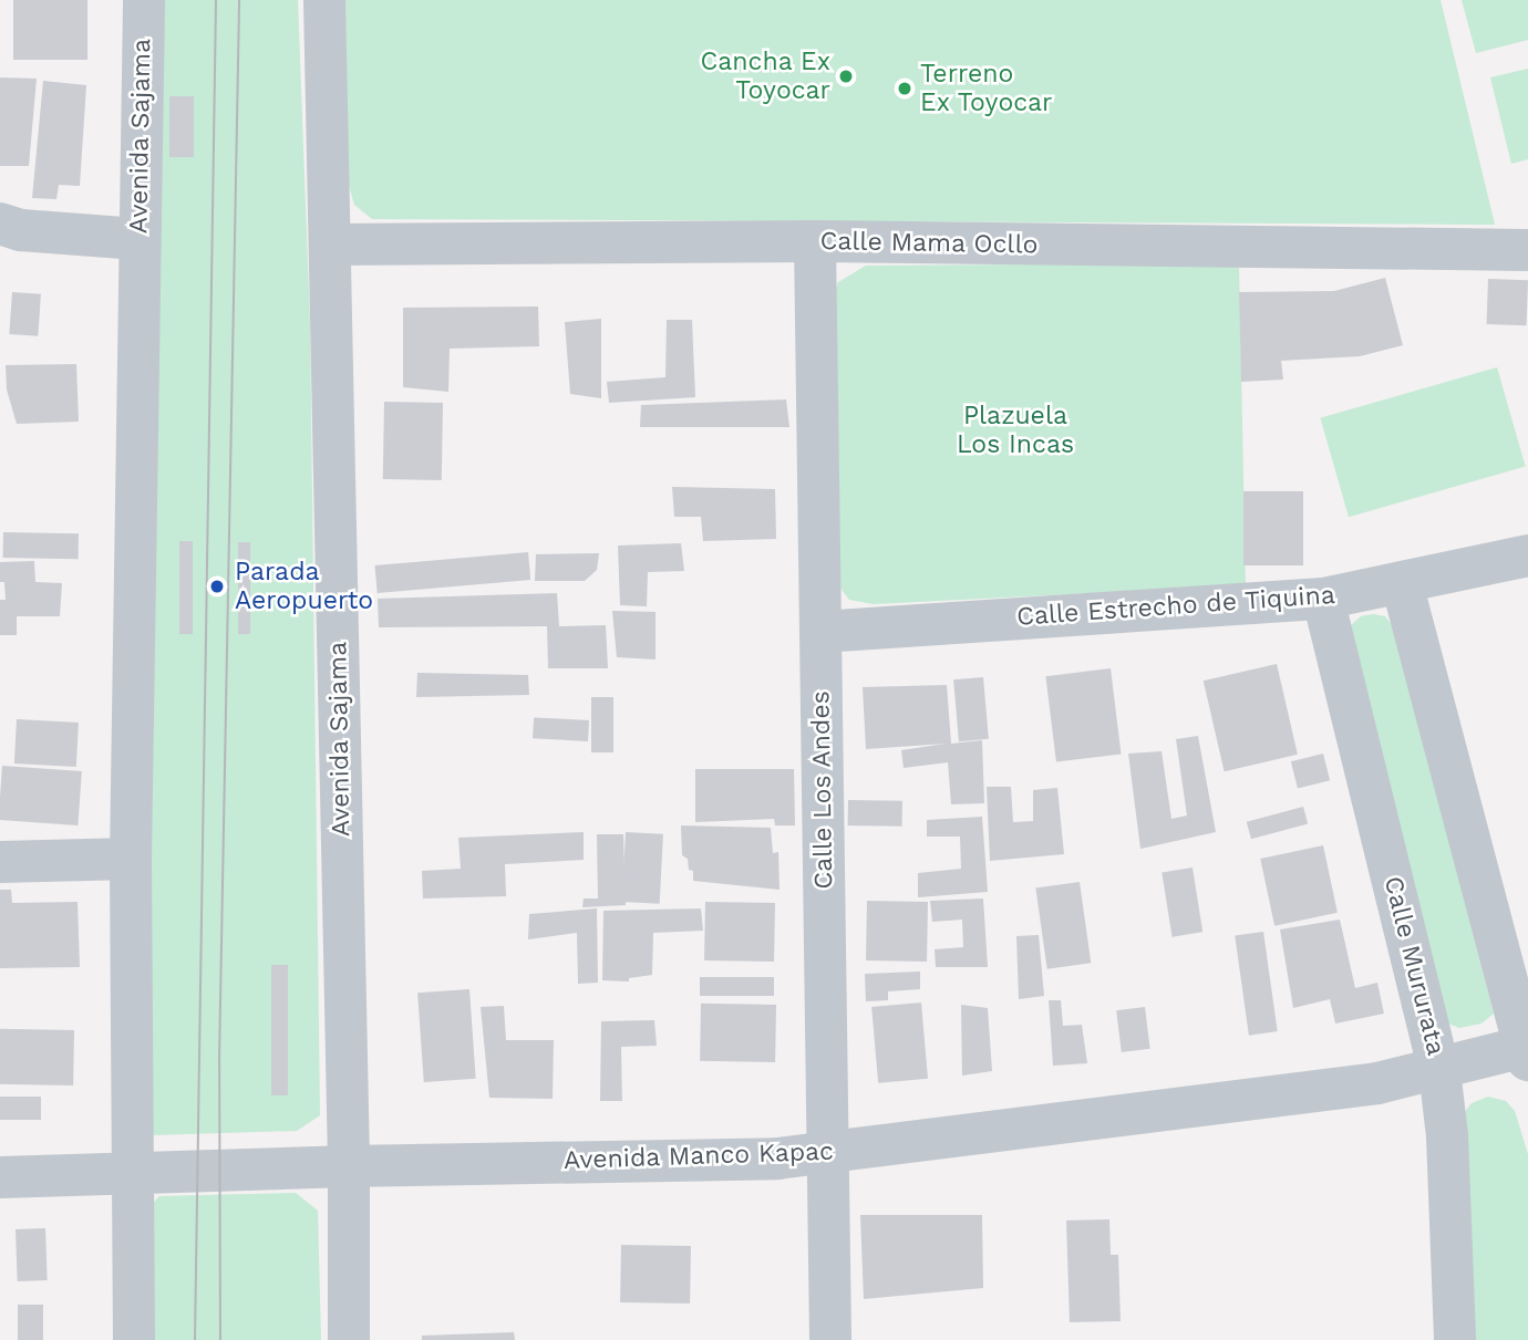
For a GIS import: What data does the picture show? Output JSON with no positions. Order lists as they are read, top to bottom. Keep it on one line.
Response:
{"streets":{"street":["Avenida Sajama","Calle Mama Ocllo","Calle Estrecho de Tiquina","Calle Los Andes","Calle Mururata","Avenida Manco Kapac"]},"crossings":[["Avenida Sajama","Calle Mama Ocllo"],["Avenida Sajama","Avenida Manco Kapac"],["Calle Mama Ocllo","Calle Los Andes"],["Calle Estrecho de Tiquina","Calle Los Andes"],["Calle Estrecho de Tiquina","Calle Mururata"],["Calle Los Andes","Avenida Manco Kapac"],["Calle Mururata","Avenida Manco Kapac"]],"parks":["Plazuela Los Incas"],"places":["Cancha Ex Toyocar","Terreno Ex Toyocar","Parada Aeropuerto"]}
